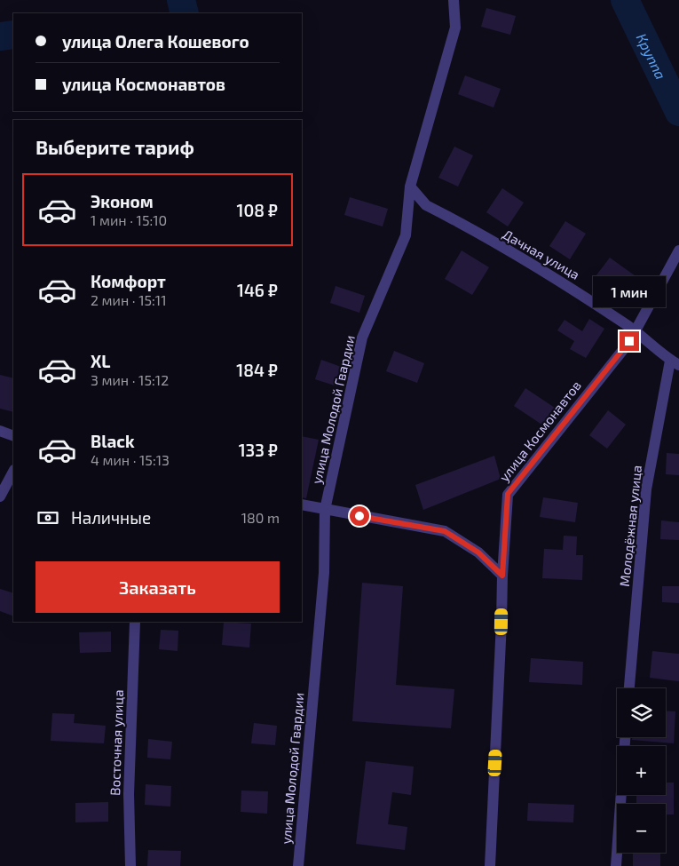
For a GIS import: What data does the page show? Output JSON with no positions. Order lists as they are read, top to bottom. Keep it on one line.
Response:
{"streets":{"street":["Дачная улица","улица Молодой Гвардии","улица Космонавтов","Молодёжная улица","Восточная улица"]},"crossings":[["Дачная улица","улица Молодой Гвардии"],["Дачная улица","улица Космонавтов"],["Дачная улица","Молодёжная улица"]],"water":["Круппа"],"page":{"banner":["улица Олега Кошевого","улица Космонавтов"],"heading":"Выберите тариф","list":[{"name":"Эконом","note":"1 мин · 15:10","value":"108 ₽"},{"name":"Комфорт","note":"2 мин · 15:11","value":"146 ₽"},{"name":"XL","note":"3 мин · 15:12","value":"184 ₽"},{"name":"Black","note":"4 мин · 15:13","value":"133 ₽"}],"bubble":"1 мин","pay":["Наличные","180 m"],"buttons":"Заказать","map_buttons":["+","−"]}}
